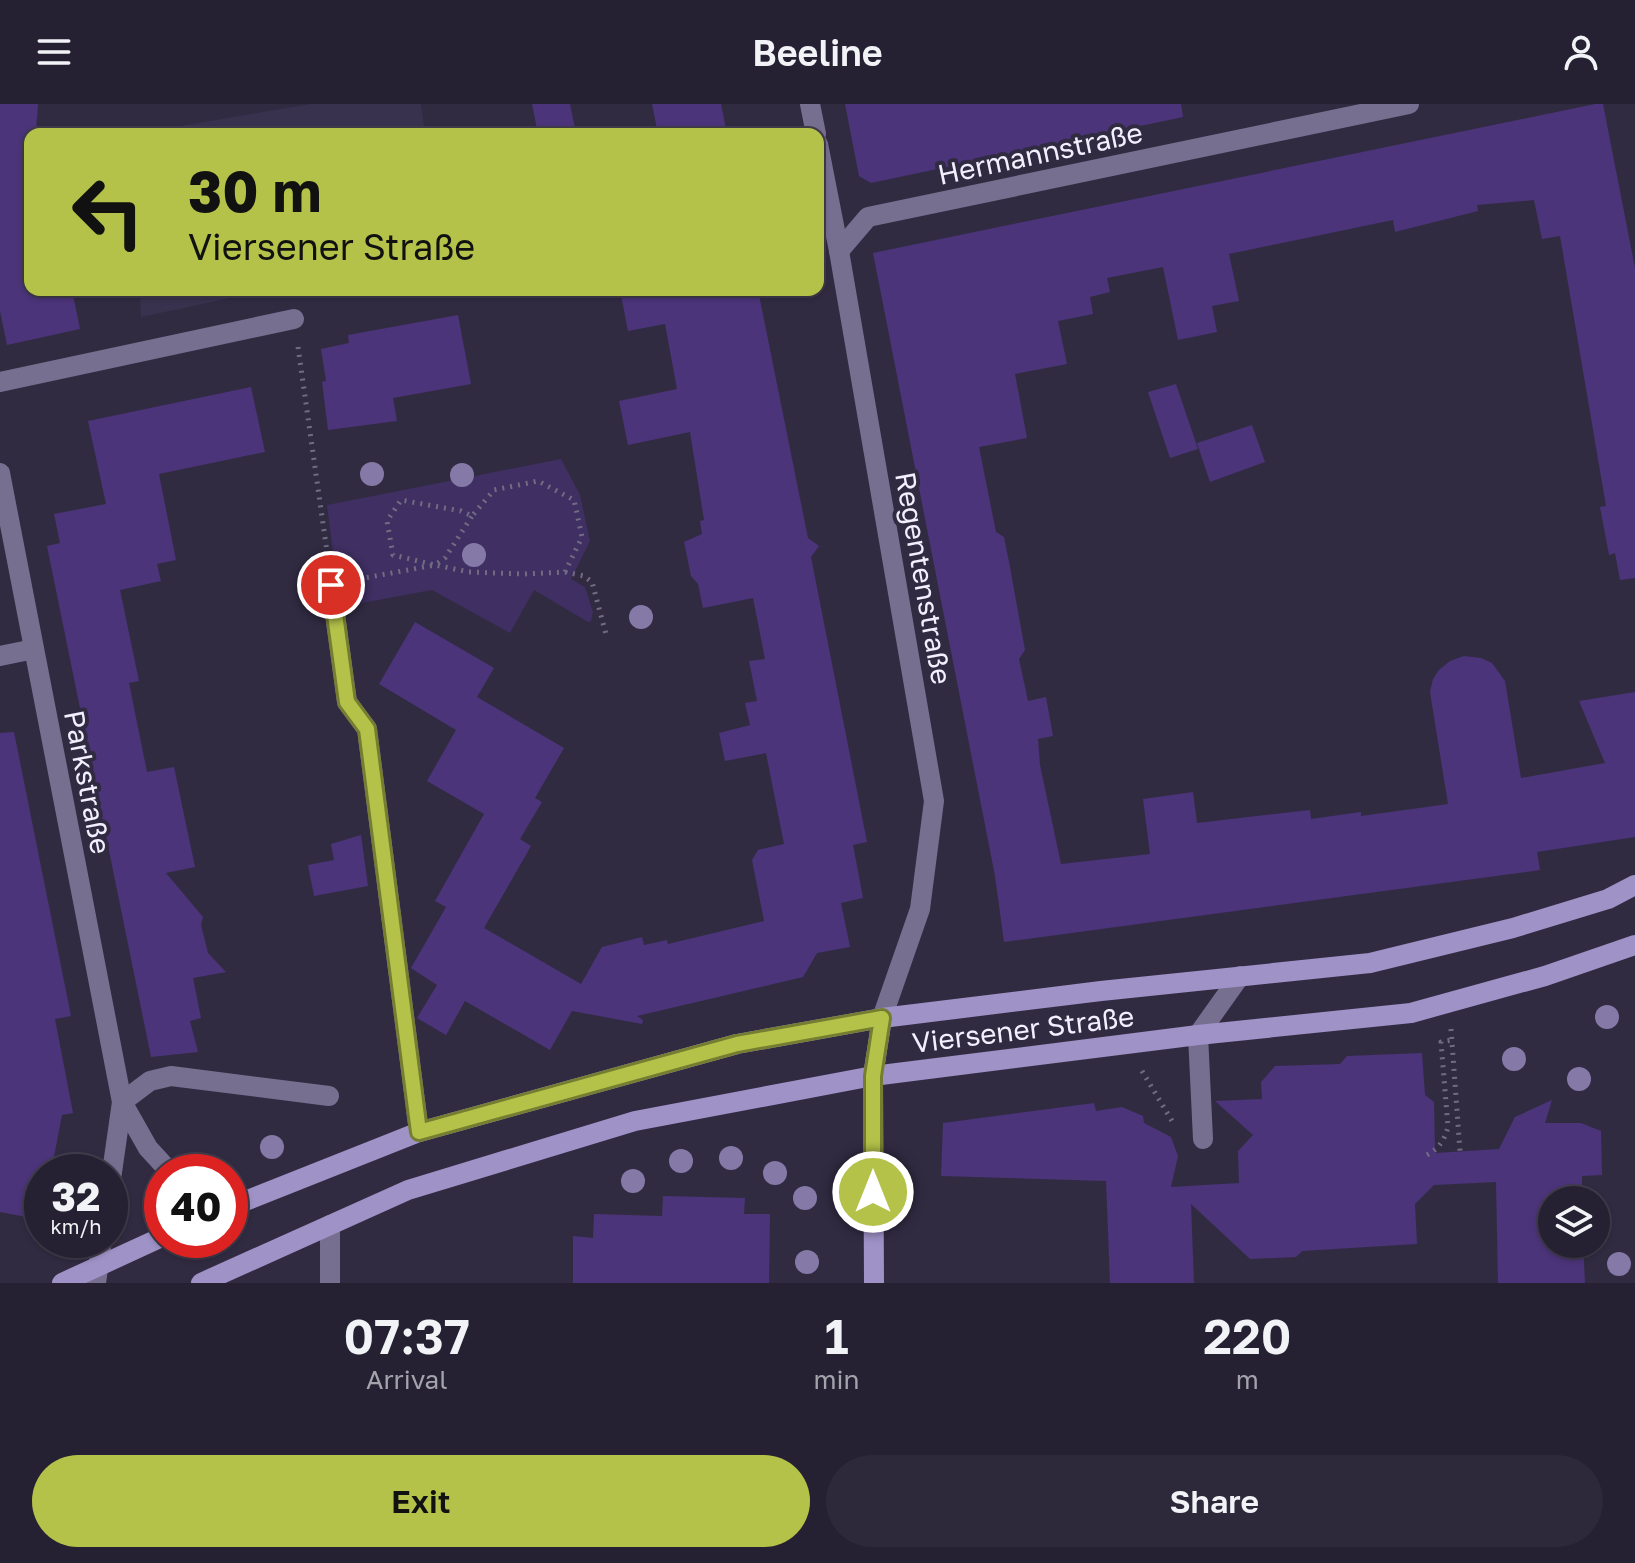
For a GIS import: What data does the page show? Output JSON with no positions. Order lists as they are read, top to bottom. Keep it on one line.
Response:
{"streets":{"main road":["Viersener Straße"],"street":["Hermannstraße","Regentenstraße","Parkstraße"]},"crossings":[["Hermannstraße","Regentenstraße"],["Regentenstraße","Viersener Straße"]],"page":{"header":"Beeline","turn":["30 m","Viersener Straße"],"speed":"32 km/h","limit":"40","eta":["07:37","Arrival","1","min","220","m"],"buttons":["Exit","Share"]}}
